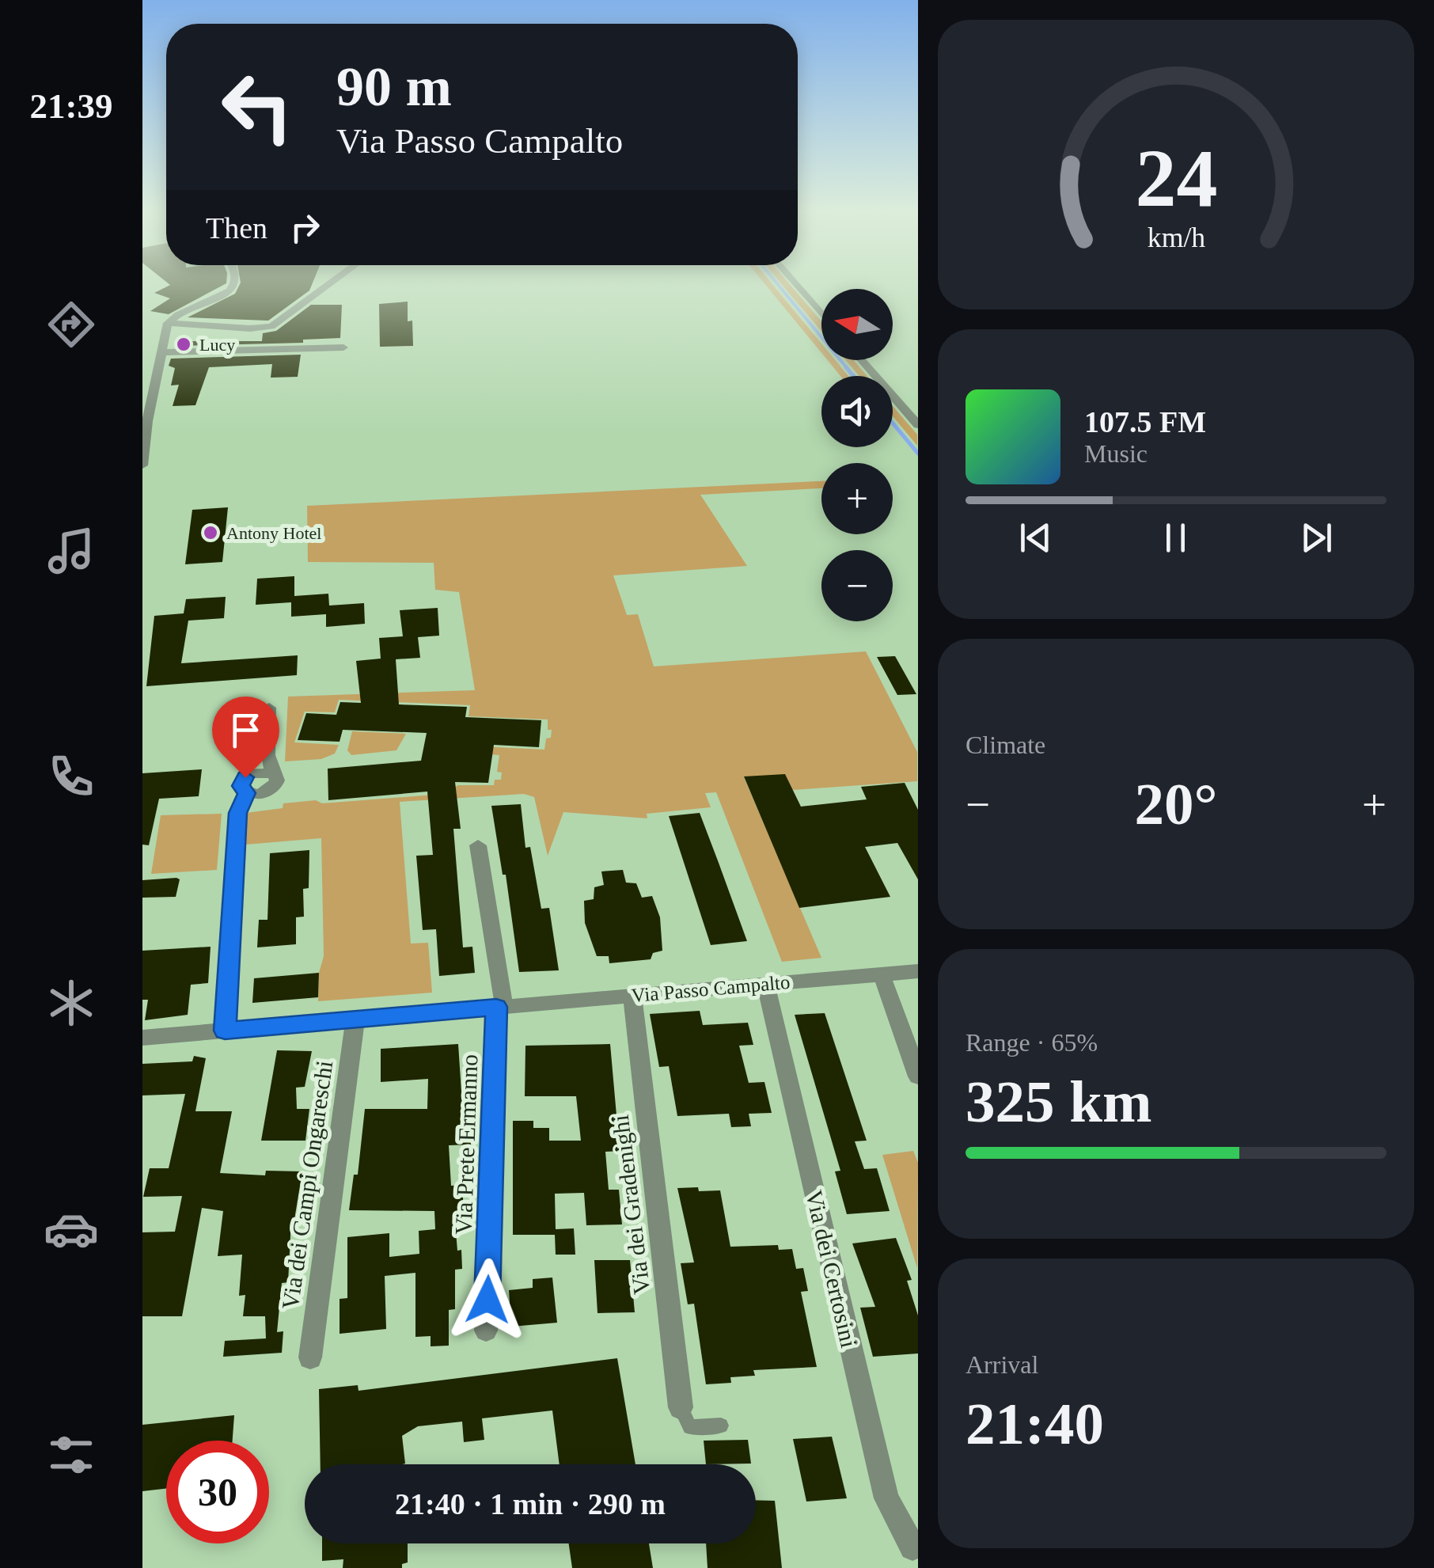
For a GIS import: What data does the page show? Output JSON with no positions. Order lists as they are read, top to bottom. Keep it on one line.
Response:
{"streets":{"street":["Via Passo Campalto","Via Prete Ermanno","Via dei Campi Ongareschi","Via dei Gradenighi","Via dei Certosini"]},"crossings":[["Via Passo Campalto","Via Prete Ermanno"],["Via Passo Campalto","Via dei Campi Ongareschi"],["Via Passo Campalto","Via dei Gradenighi"],["Via Passo Campalto","Via dei Certosini"]],"places":["Lucy","Antony Hotel"],"north":"left","page":{"tabs":"21:39","turn":["90 m","Via Passo Campalto"],"then":"Then","map_buttons":["+","−"],"song":["107.5 FM","Music"],"tile":["Climate",["Range · 65%","325 km"],["Arrival","21:40"]],"heat":["−","20°","+"],"limit":"30","trip":"21:40 · 1 min · 290 m","gauge":["24","km/h"]}}
